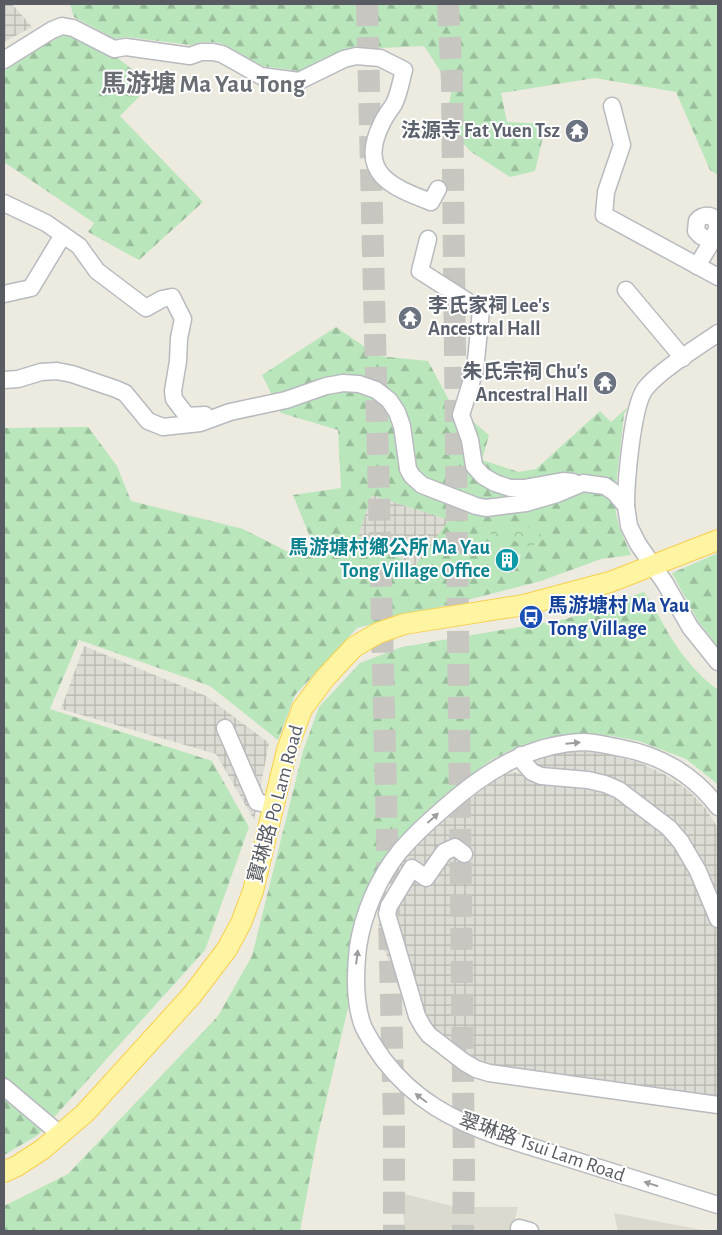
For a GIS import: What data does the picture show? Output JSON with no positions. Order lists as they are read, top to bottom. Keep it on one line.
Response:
{"streets":{"main road":["寶琳路 Po Lam Road"],"street":["翠琳路 Tsui Lam Road"]},"districts":["馬游塘 Ma Yau Tong"],"places":{"temple":["法源寺 Fat Yuen Tsz","李氏家祠 Lee's Ancestral Hall","朱氏宗祠 Chu's Ancestral Hall"],"building":["馬游塘村鄉公所 Ma Yau Tong Village Office"],"bus stop":["馬游塘村 Ma Yau Tong Village"]}}
